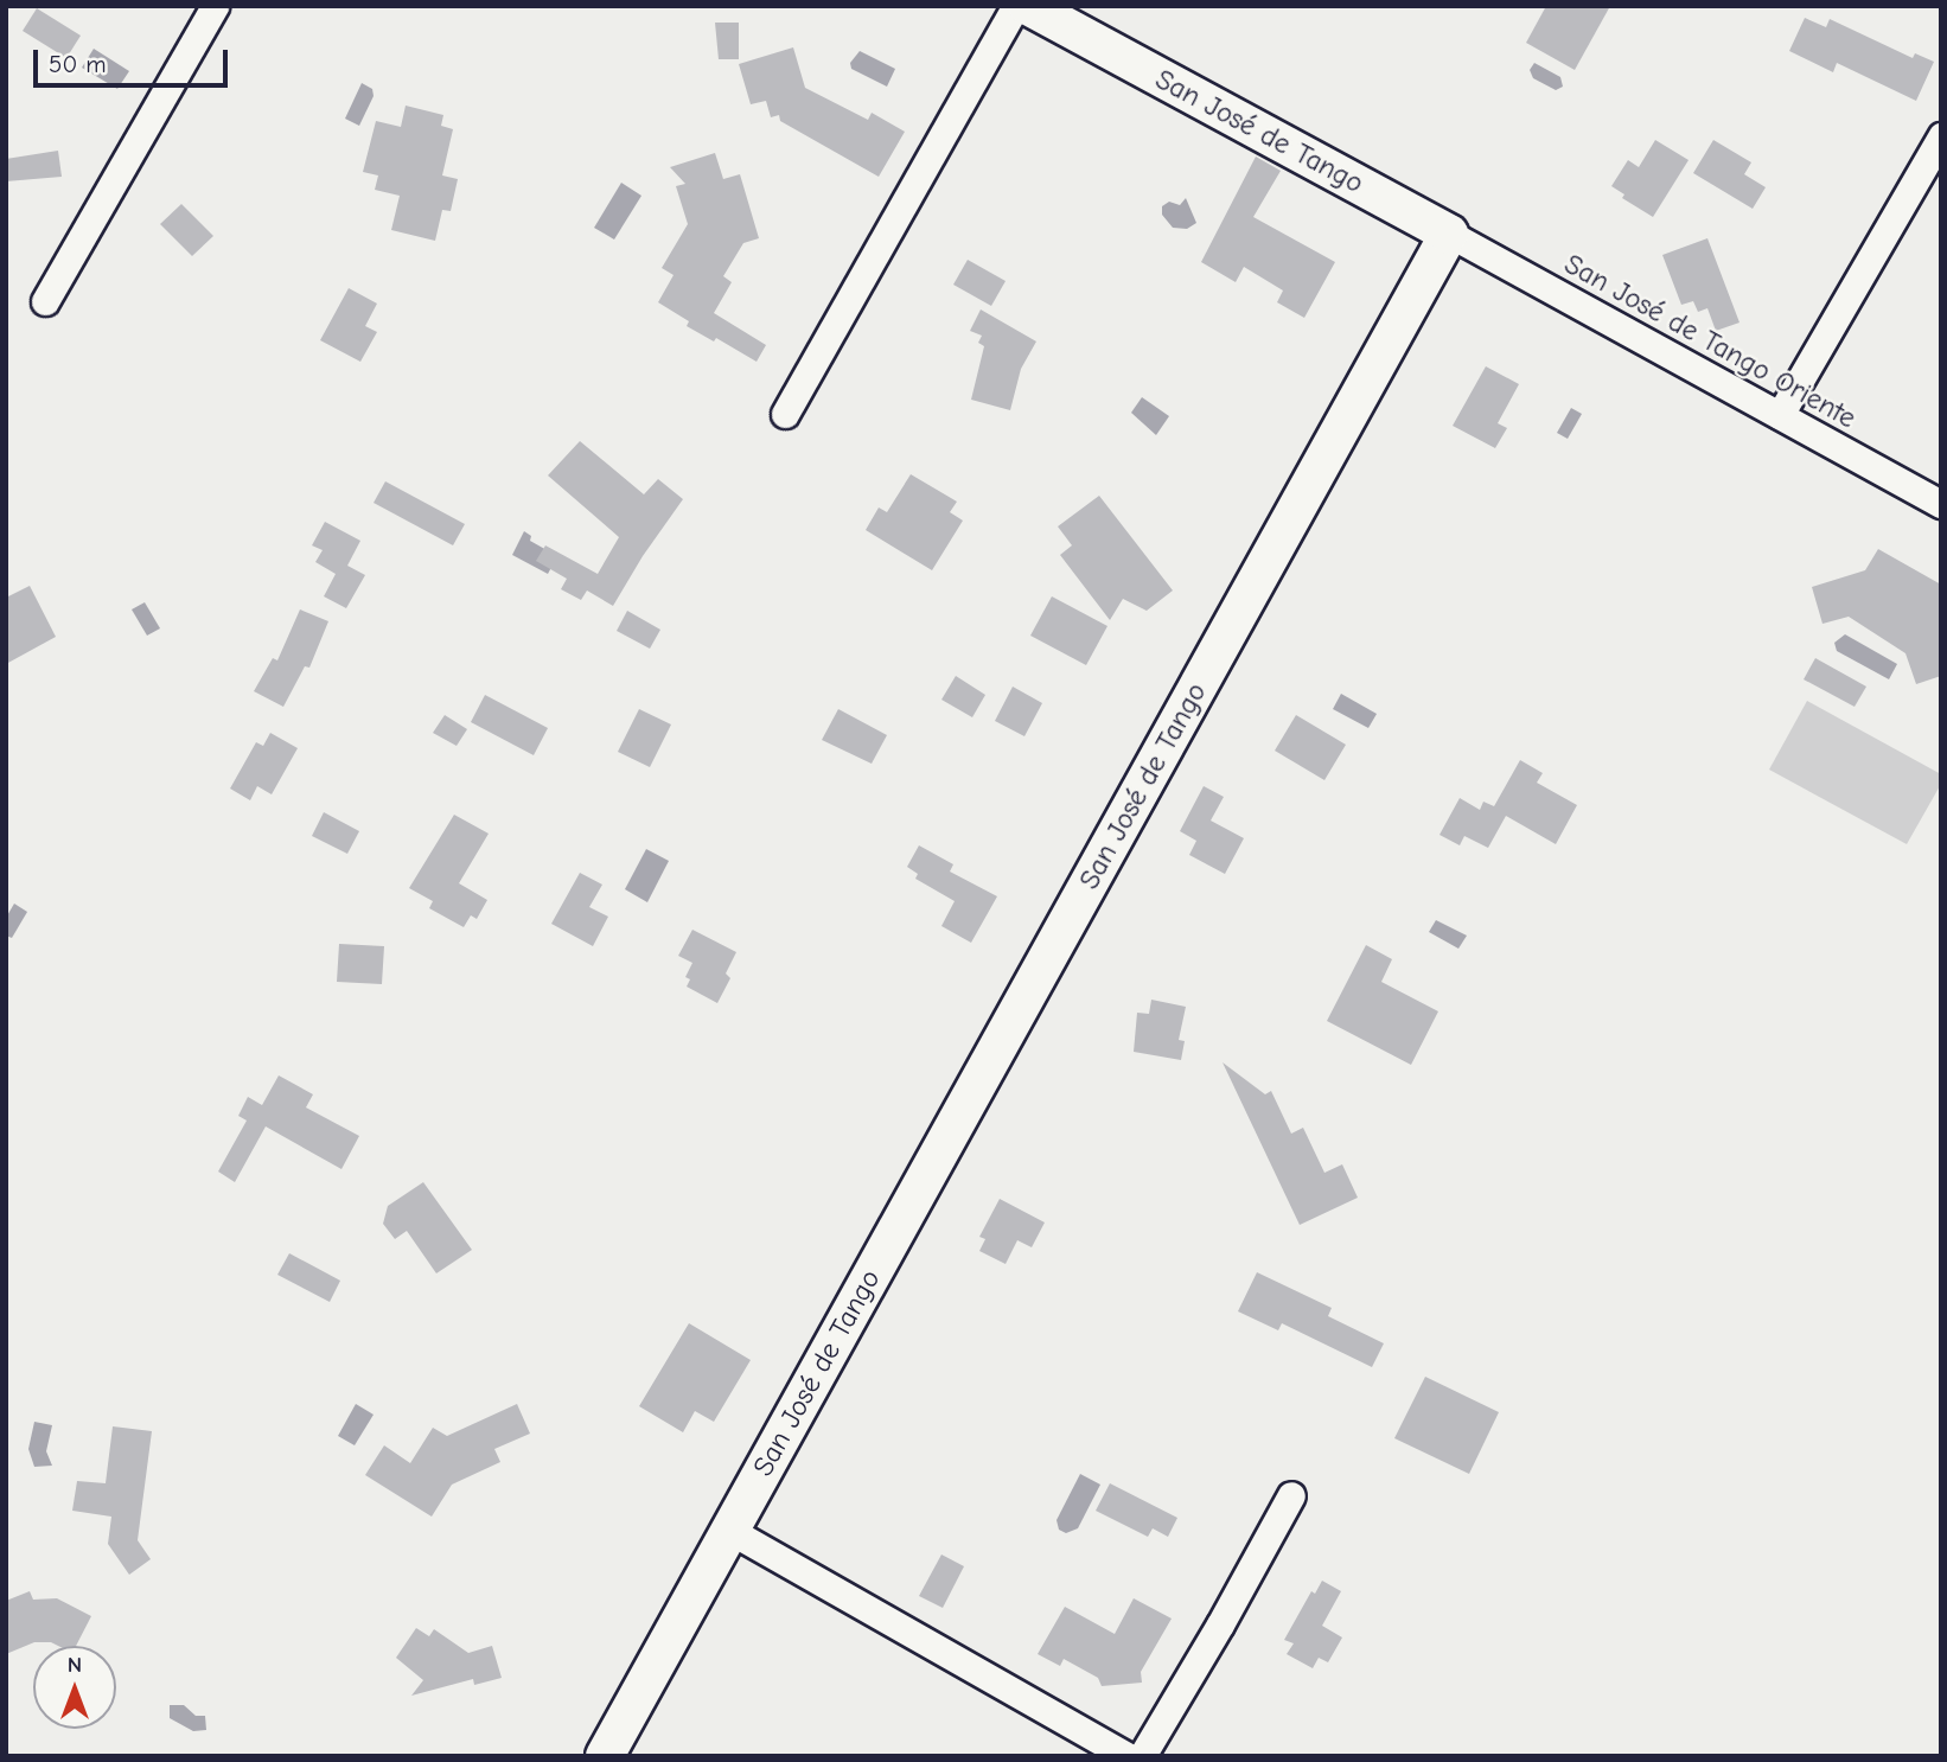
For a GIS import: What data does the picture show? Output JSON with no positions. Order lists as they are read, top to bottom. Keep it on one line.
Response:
{"streets":{"street":["San José de Tango","San José de Tango Oriente"]},"crossings":[["San José de Tango","San José de Tango Oriente"]],"scale_bar":"50 m","north":"top"}
